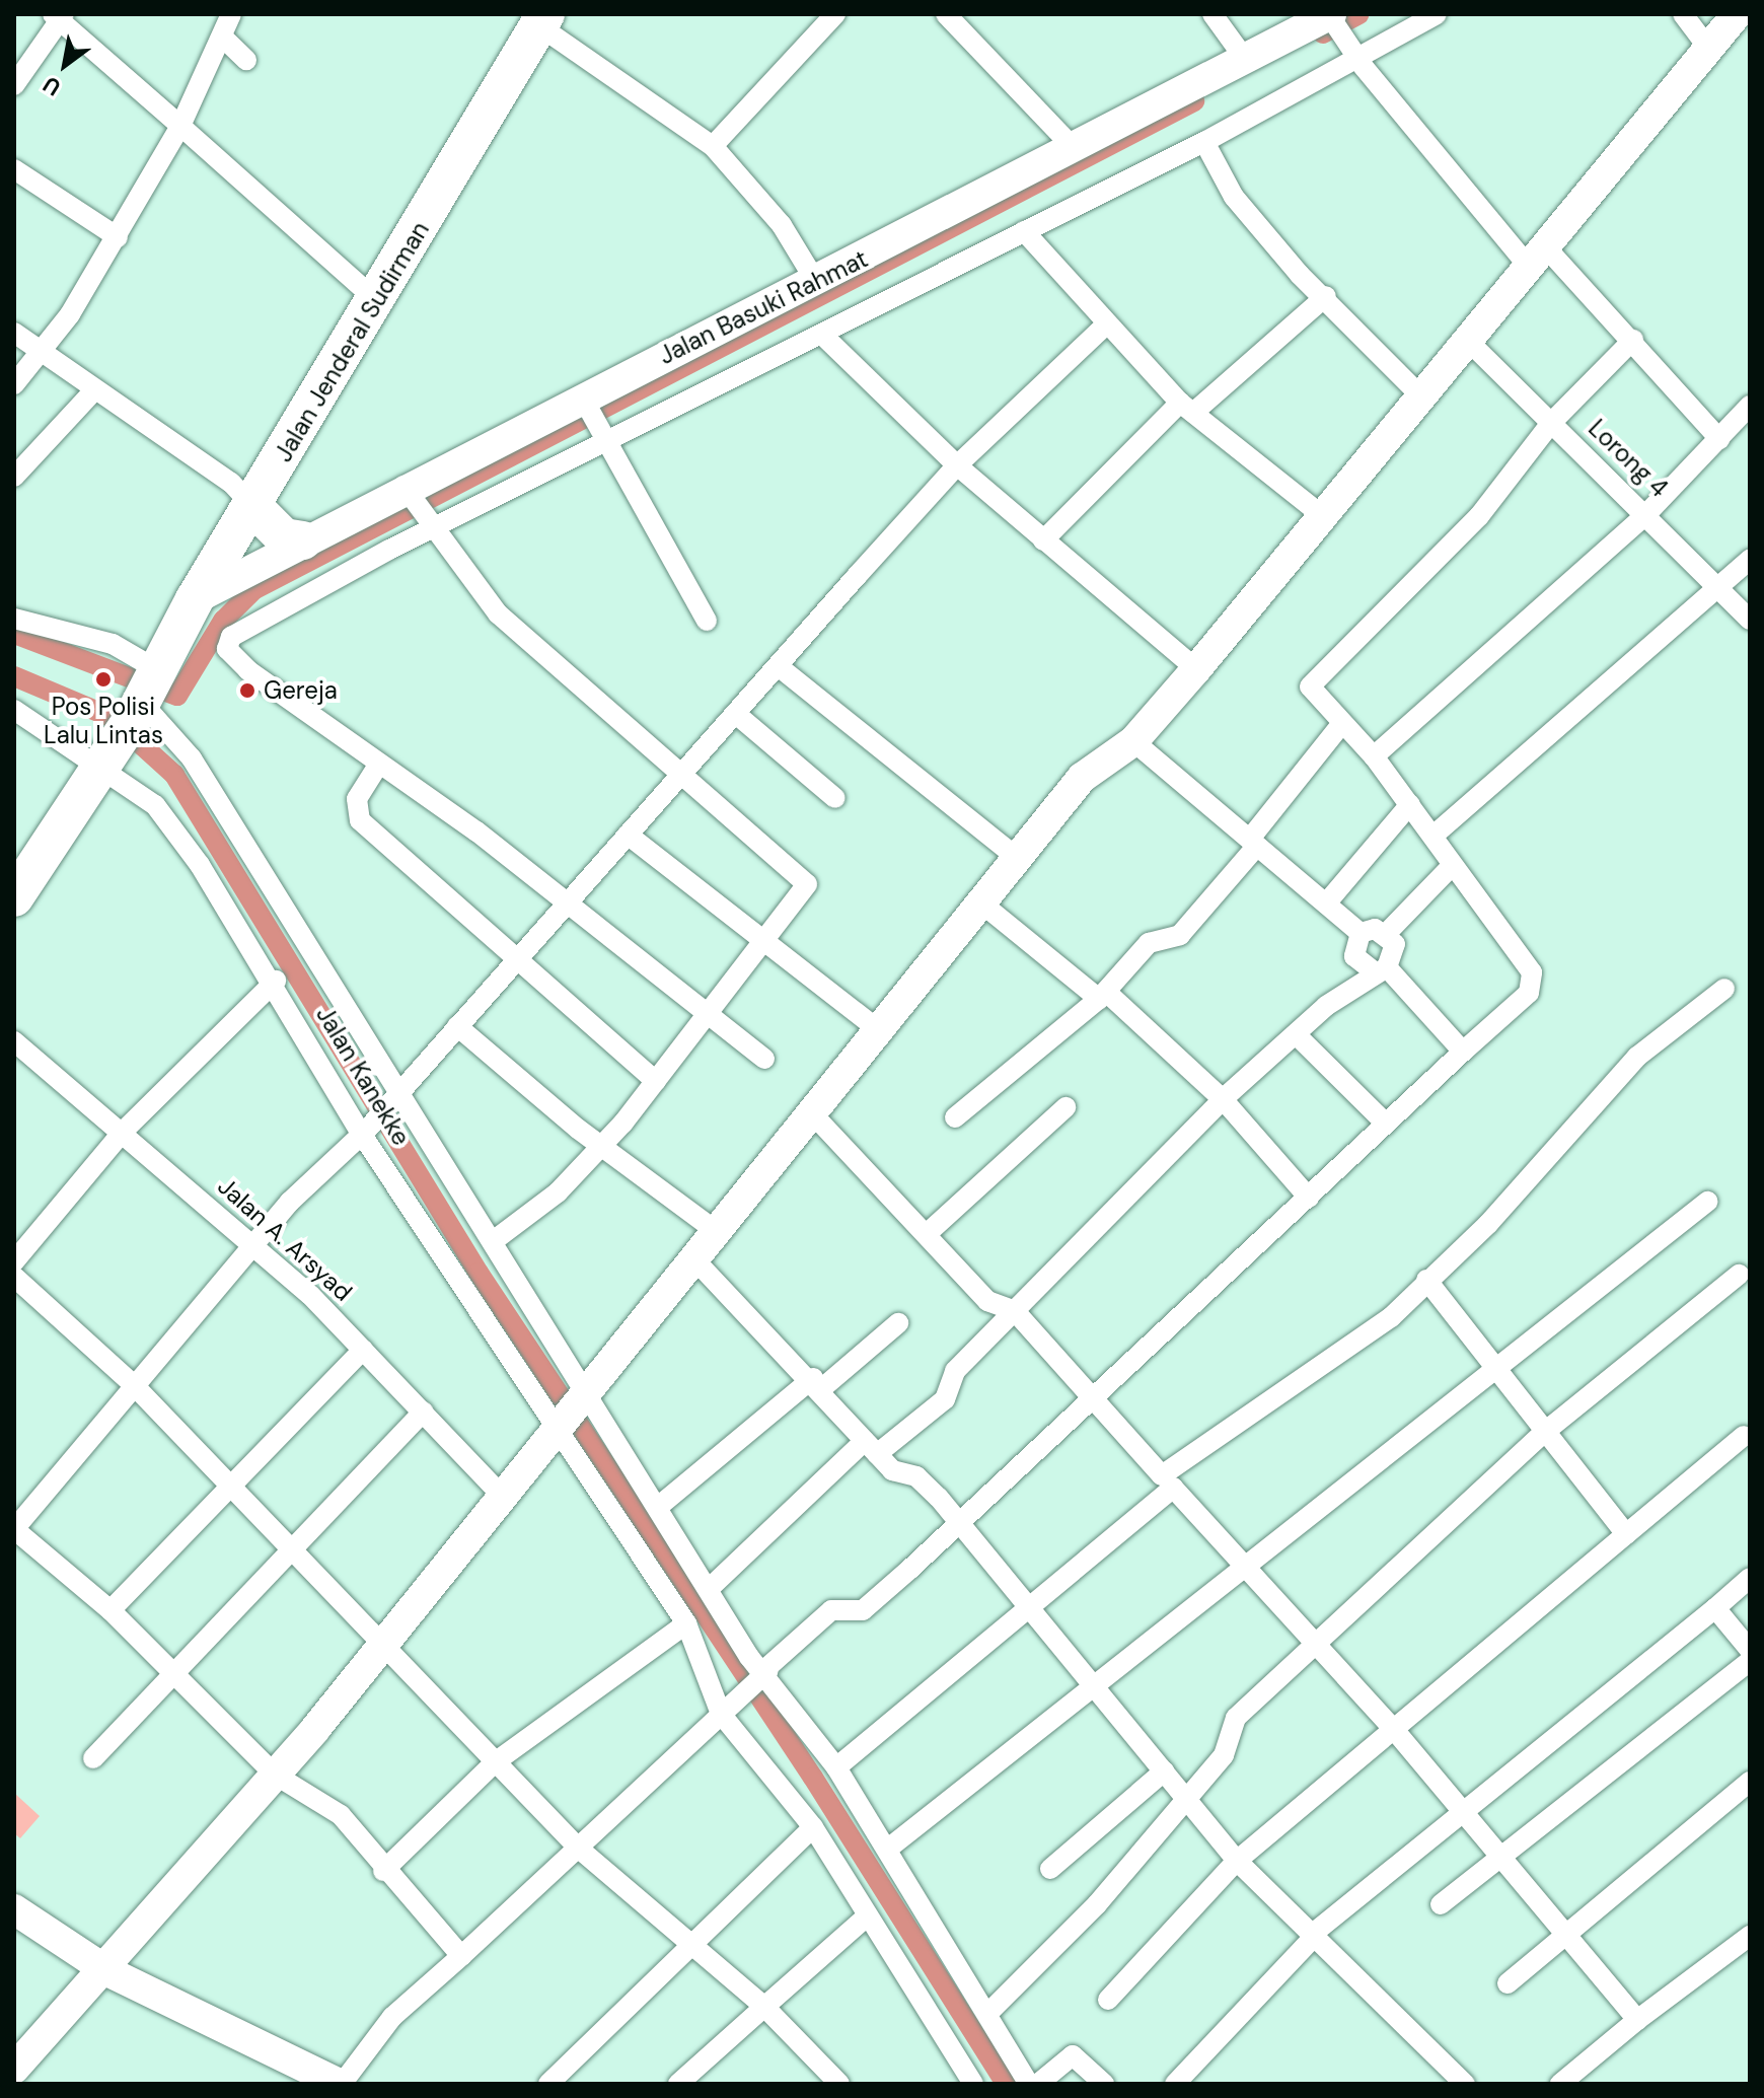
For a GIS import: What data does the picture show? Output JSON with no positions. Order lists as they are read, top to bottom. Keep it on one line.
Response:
{"streets":{"highway":["Jalan Jenderal Sudirman"],"street":["Jalan Basuki Rahmat","Lorong 4","Jalan Kanekke","Jalan A. Arsyad"]},"crossings":[["Jalan Basuki Rahmat","Jalan Jenderal Sudirman"],["Jalan Jenderal Sudirman","Jalan Kanekke"]],"places":["Pos Polisi Lalu Lintas","Gereja"],"north":"bottom left"}
